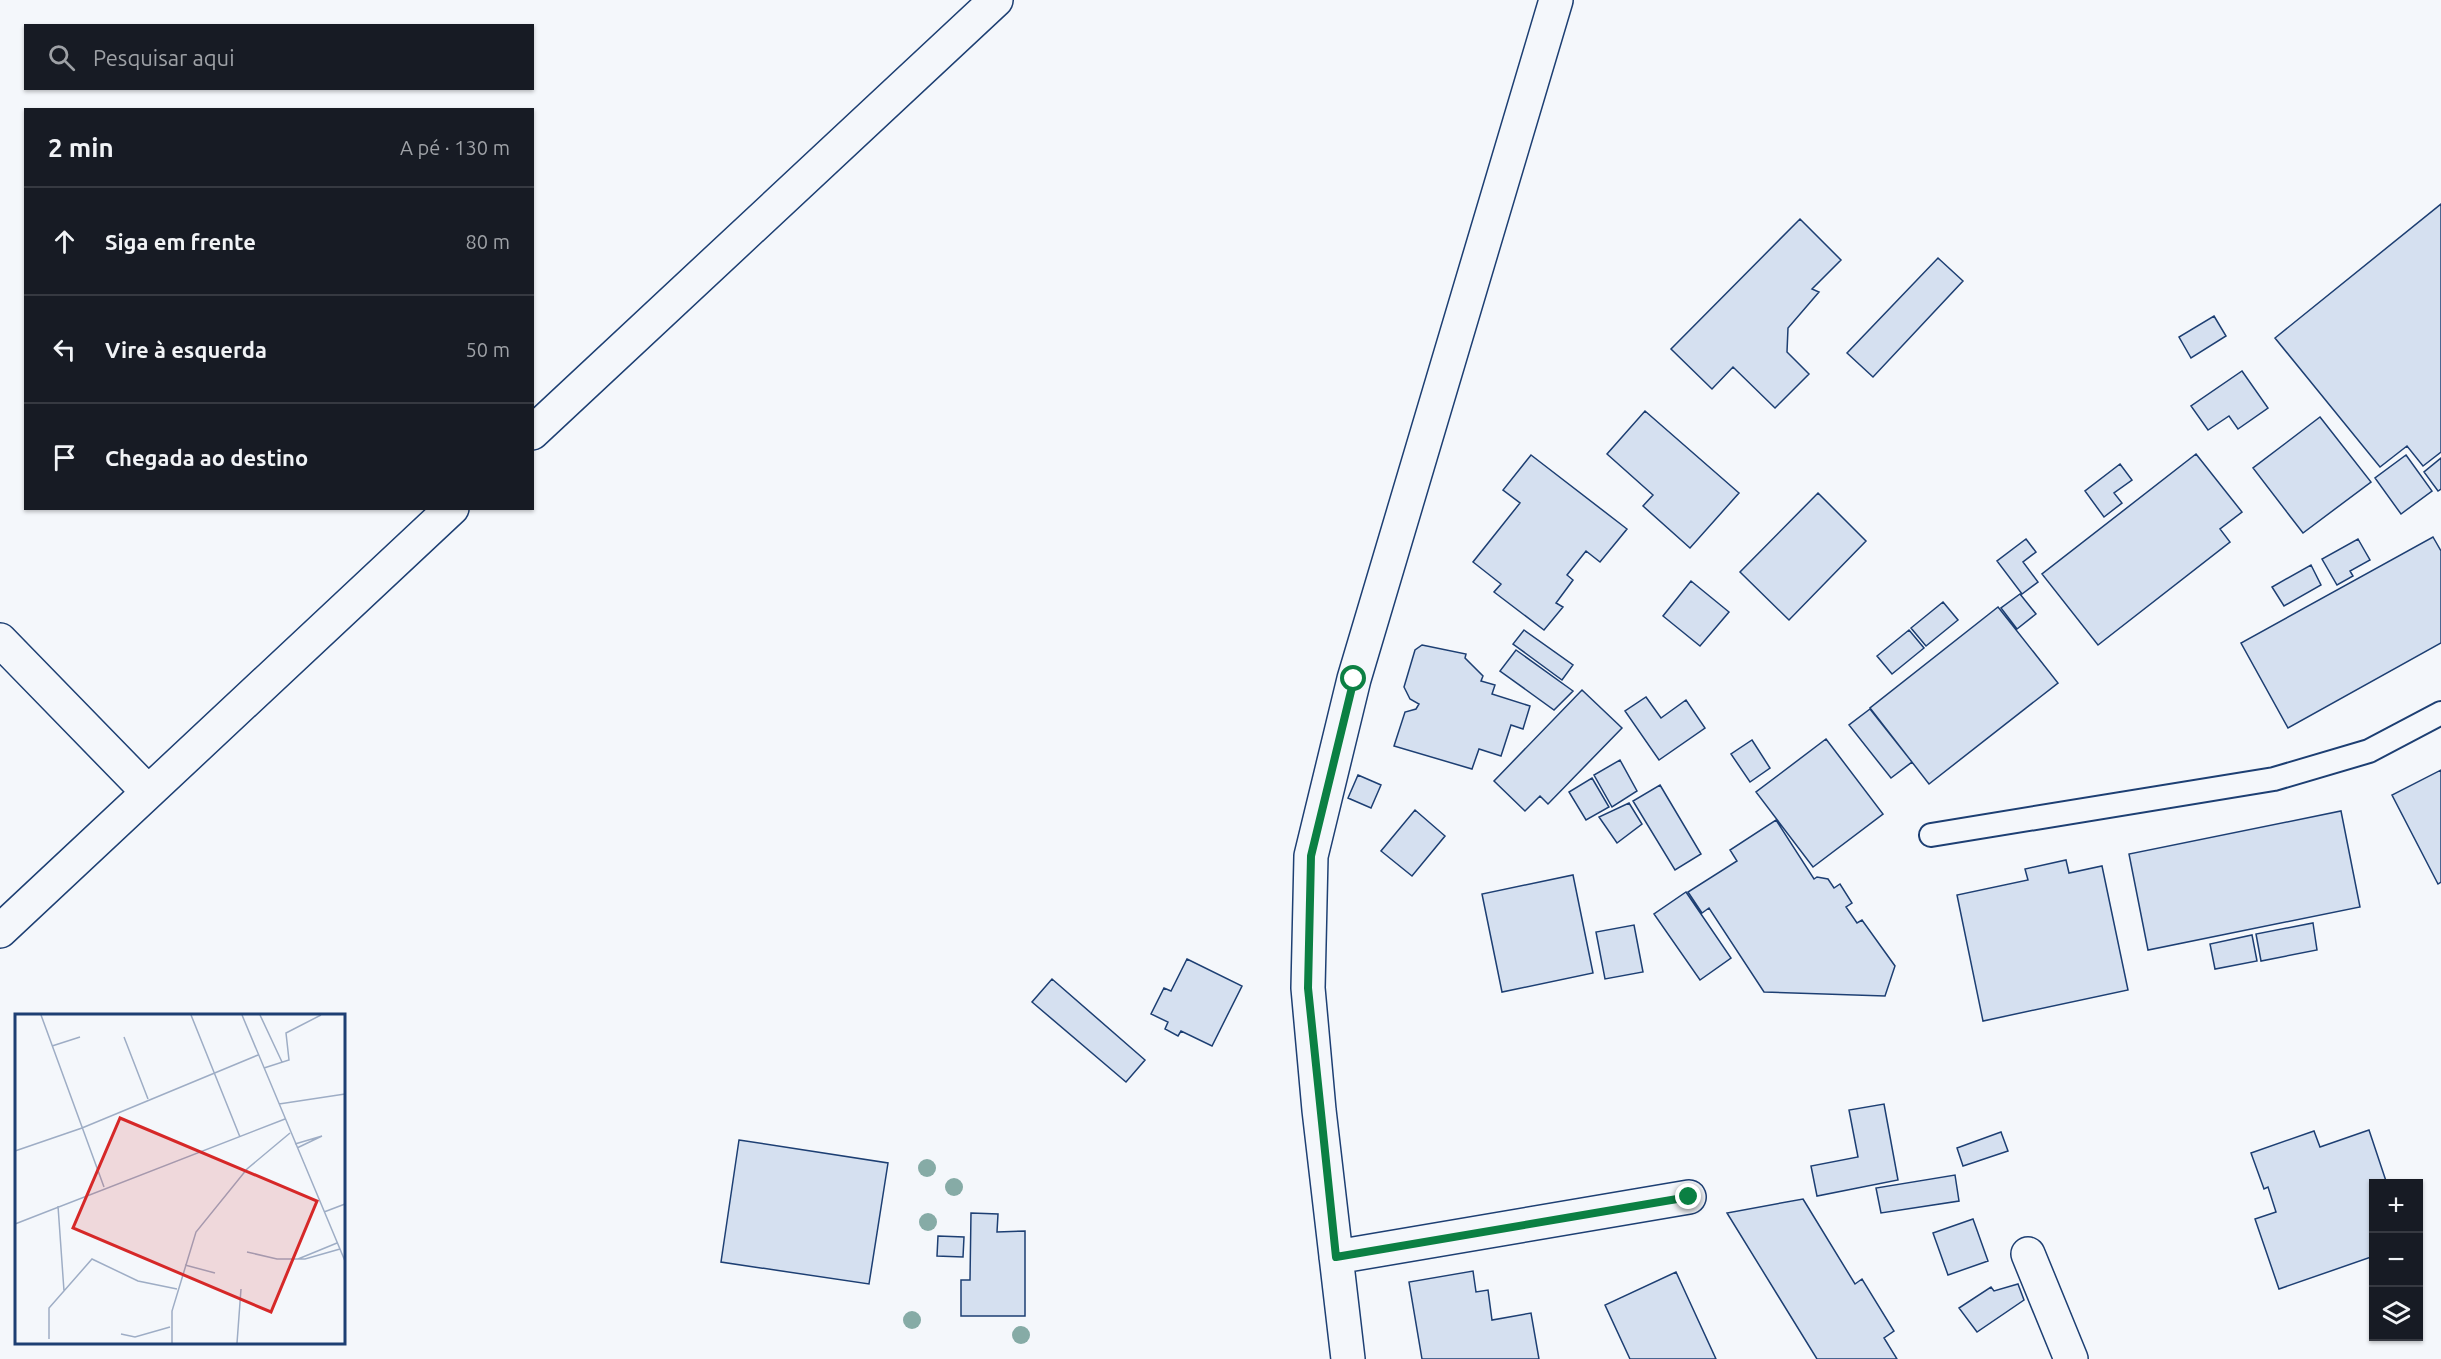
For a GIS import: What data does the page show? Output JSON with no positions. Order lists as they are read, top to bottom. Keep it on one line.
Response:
{"page":{"search":"Pesquisar aqui","heading":["2 min","A pé · 130 m"],"list":[["Siga em frente","80 m"],["Vire à esquerda","50 m"],"Chegada ao destino"],"map_buttons":["+","−"]}}
